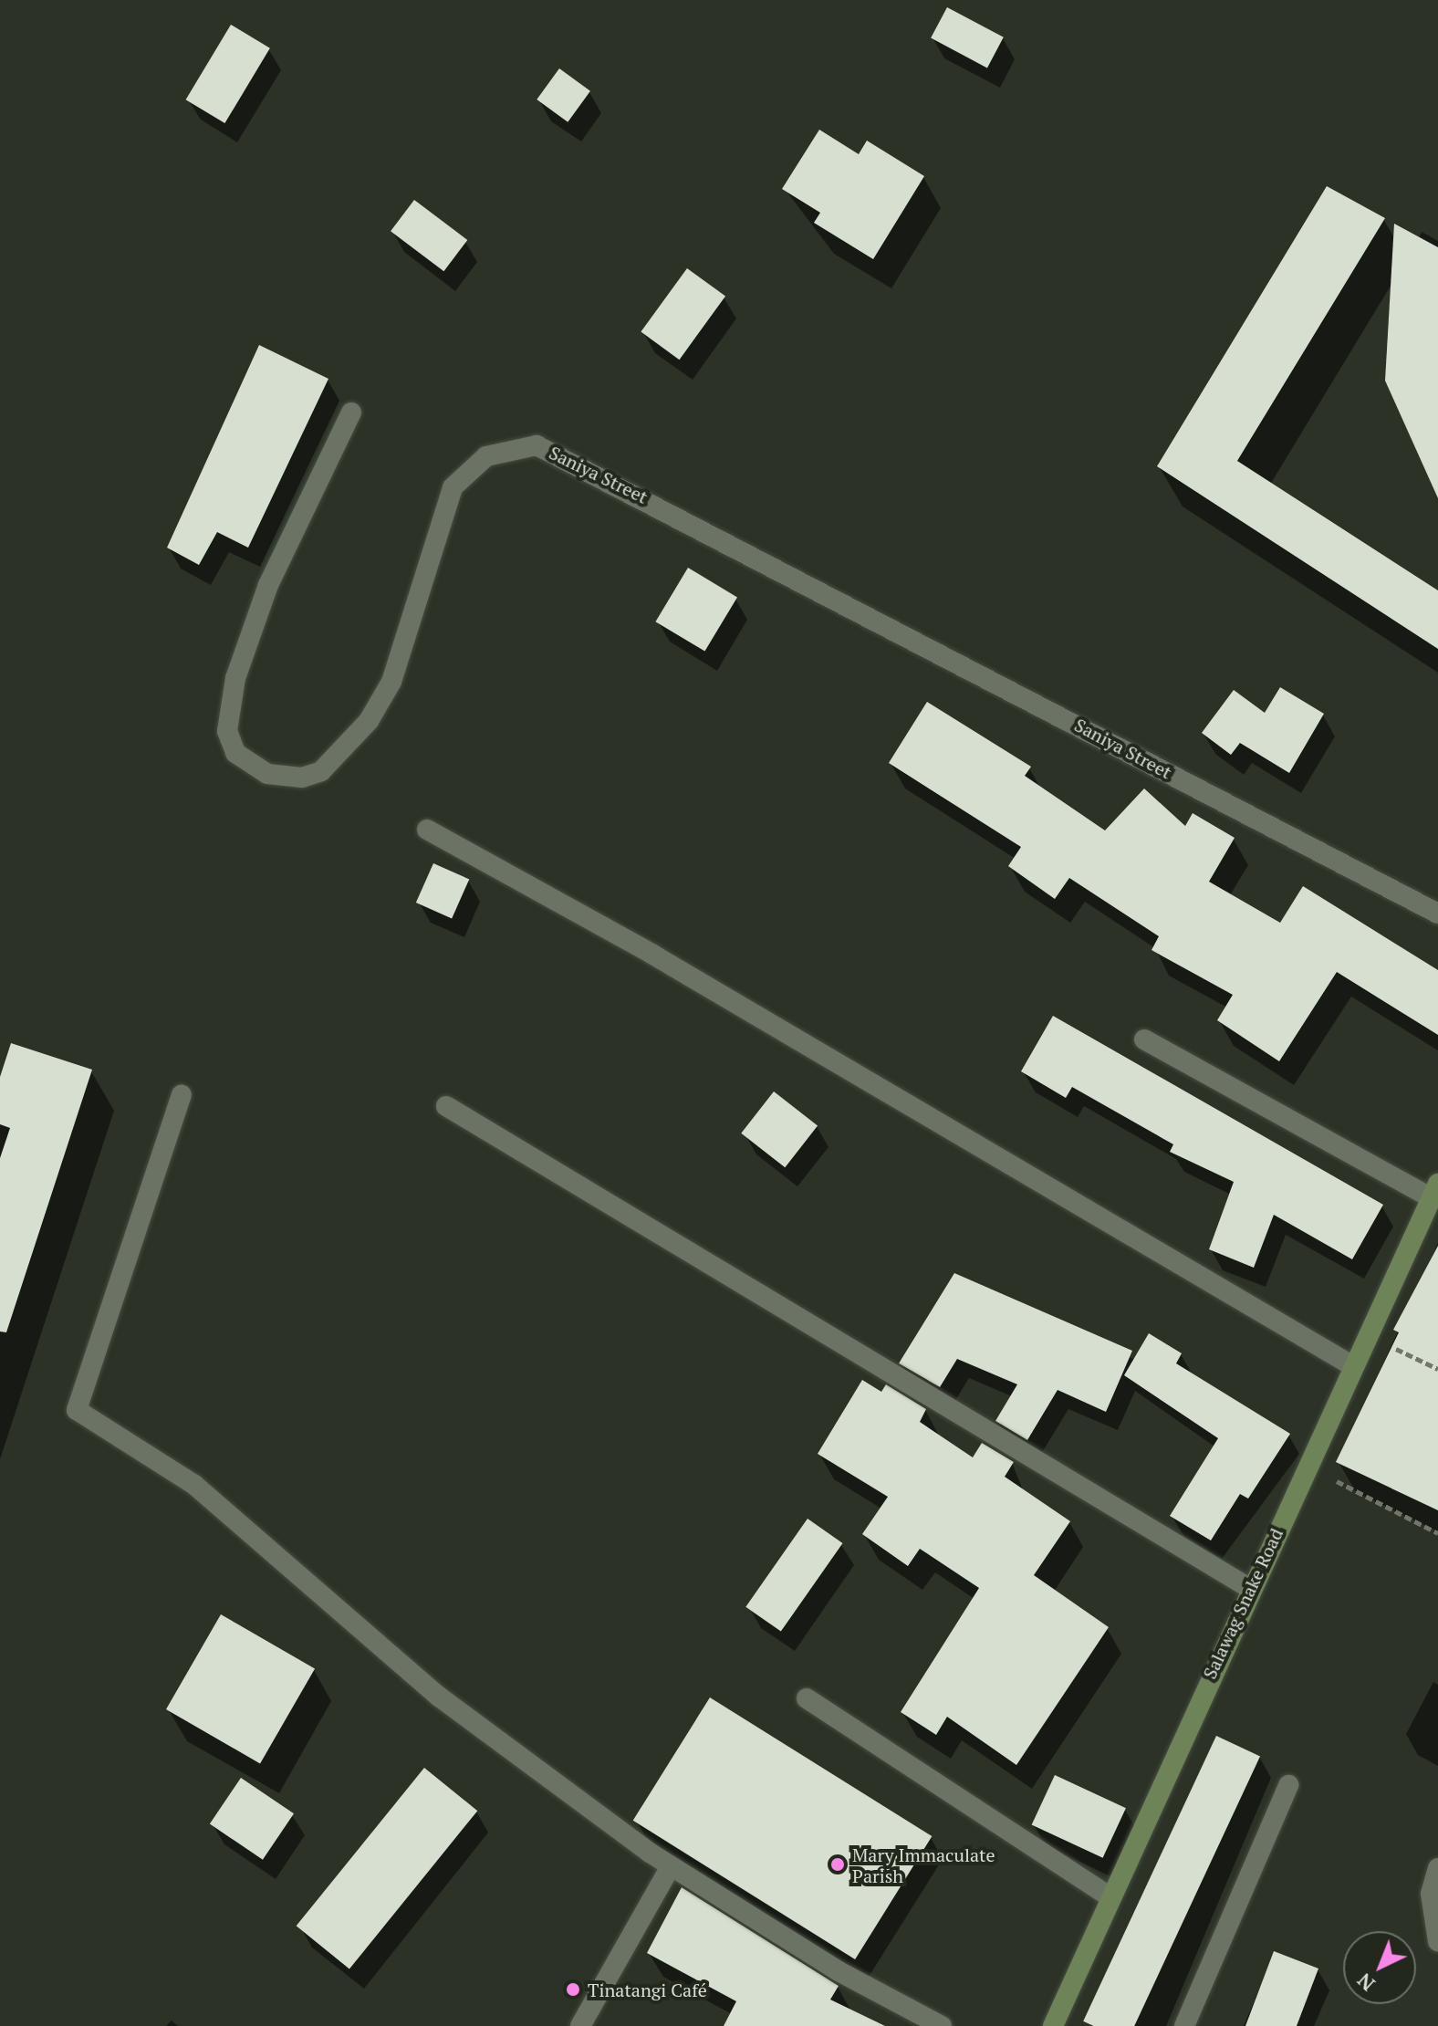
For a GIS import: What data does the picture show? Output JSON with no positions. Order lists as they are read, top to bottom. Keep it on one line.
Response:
{"streets":{"main road":["Salawag Snake Road"],"street":["Saniya Street"]},"places":["Mary Immaculate Parish","Tinatangi Café"],"north":"bottom left"}
